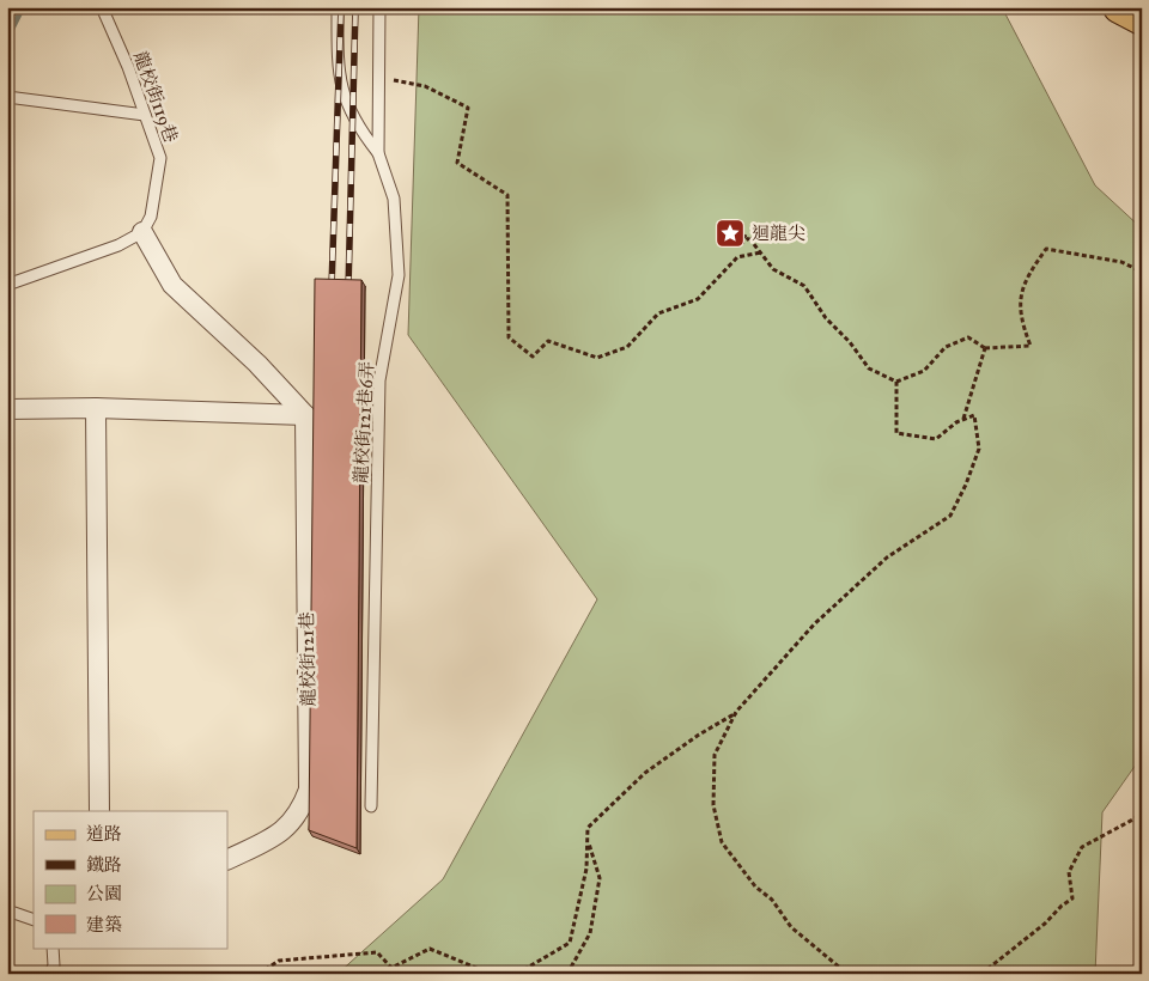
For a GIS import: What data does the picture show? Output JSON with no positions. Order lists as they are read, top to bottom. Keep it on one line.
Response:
{"streets":{"street":["龍校街121巷"],"lane":["龍校街119巷","龍校街121巷6弄"]},"places":{"place":["迴龍尖"]},"legend":["道路","鐵路","公園","建築"]}
